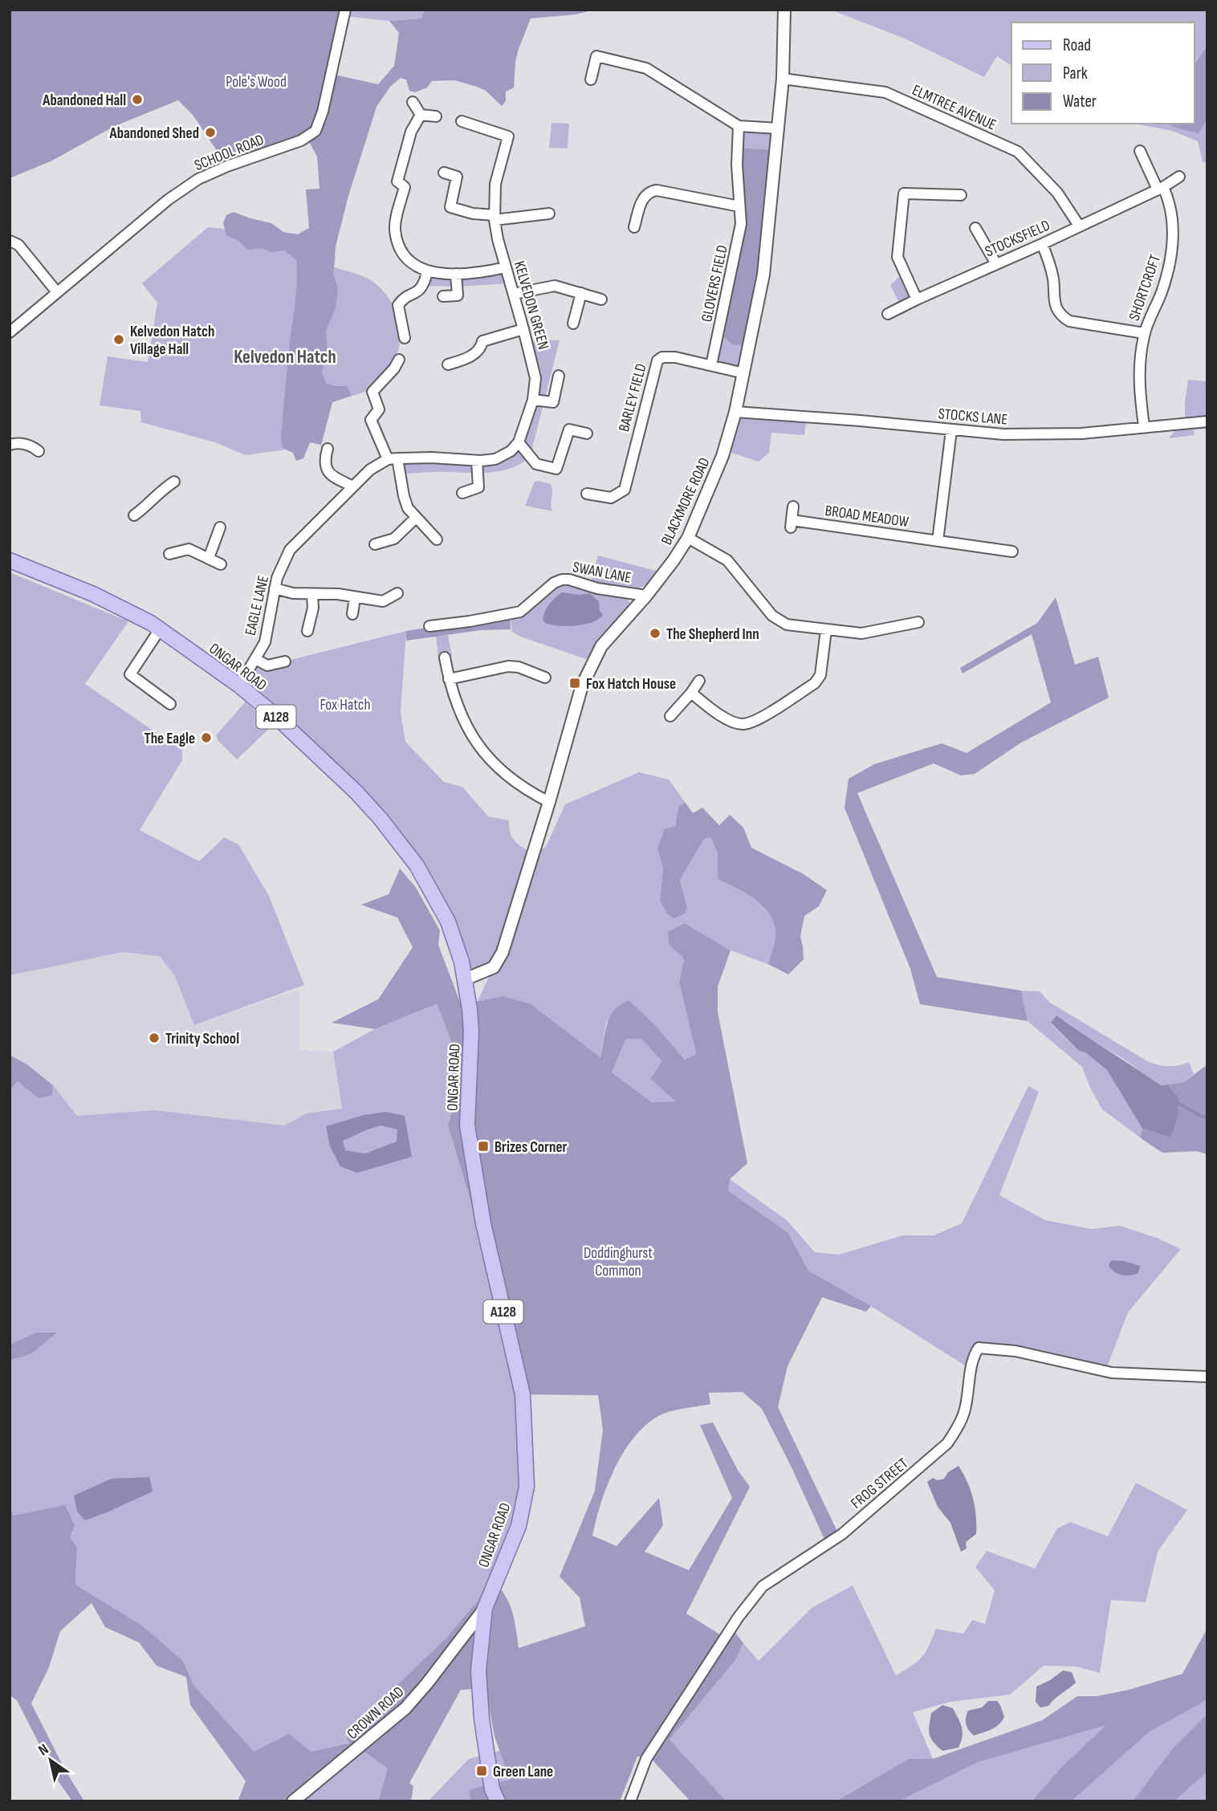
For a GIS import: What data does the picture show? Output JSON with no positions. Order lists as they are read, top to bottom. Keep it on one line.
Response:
{"streets":{"main road":["ONGAR ROAD","A128"],"street":["ELMTREE AVENUE","SCHOOL ROAD","STOCKSFIELD","GLOVERS FIELD","SHORTCROFT","KELVEDON GREEN","BARLEY FIELD","STOCKS LANE","BLACKMORE ROAD","BROAD MEADOW","SWAN LANE","EAGLE LANE","FROG STREET","CROWN ROAD"]},"crossings":[["ELMTREE AVENUE","STOCKSFIELD"],["ELMTREE AVENUE","BLACKMORE ROAD"],["STOCKSFIELD","SHORTCROFT"],["GLOVERS FIELD","BARLEY FIELD"],["SHORTCROFT","STOCKS LANE"],["BARLEY FIELD","BLACKMORE ROAD"],["STOCKS LANE","BLACKMORE ROAD"],["BLACKMORE ROAD","SWAN LANE"],["BLACKMORE ROAD","ONGAR ROAD"],["EAGLE LANE","ONGAR ROAD"],["ONGAR ROAD","CROWN ROAD"]],"districts":["Kelvedon Hatch"],"parks":["Pole's Wood","Fox Hatch","Doddinghurst Common"],"places":{"other":["Abandoned Hall","Abandoned Shed","Kelvedon Hatch Village Hall","The Shepherd Inn","The Eagle","Trinity School"],"transit":["Fox Hatch House","Brizes Corner","Green Lane"]},"legend":["Road","Park","Water"],"north":"top left"}
